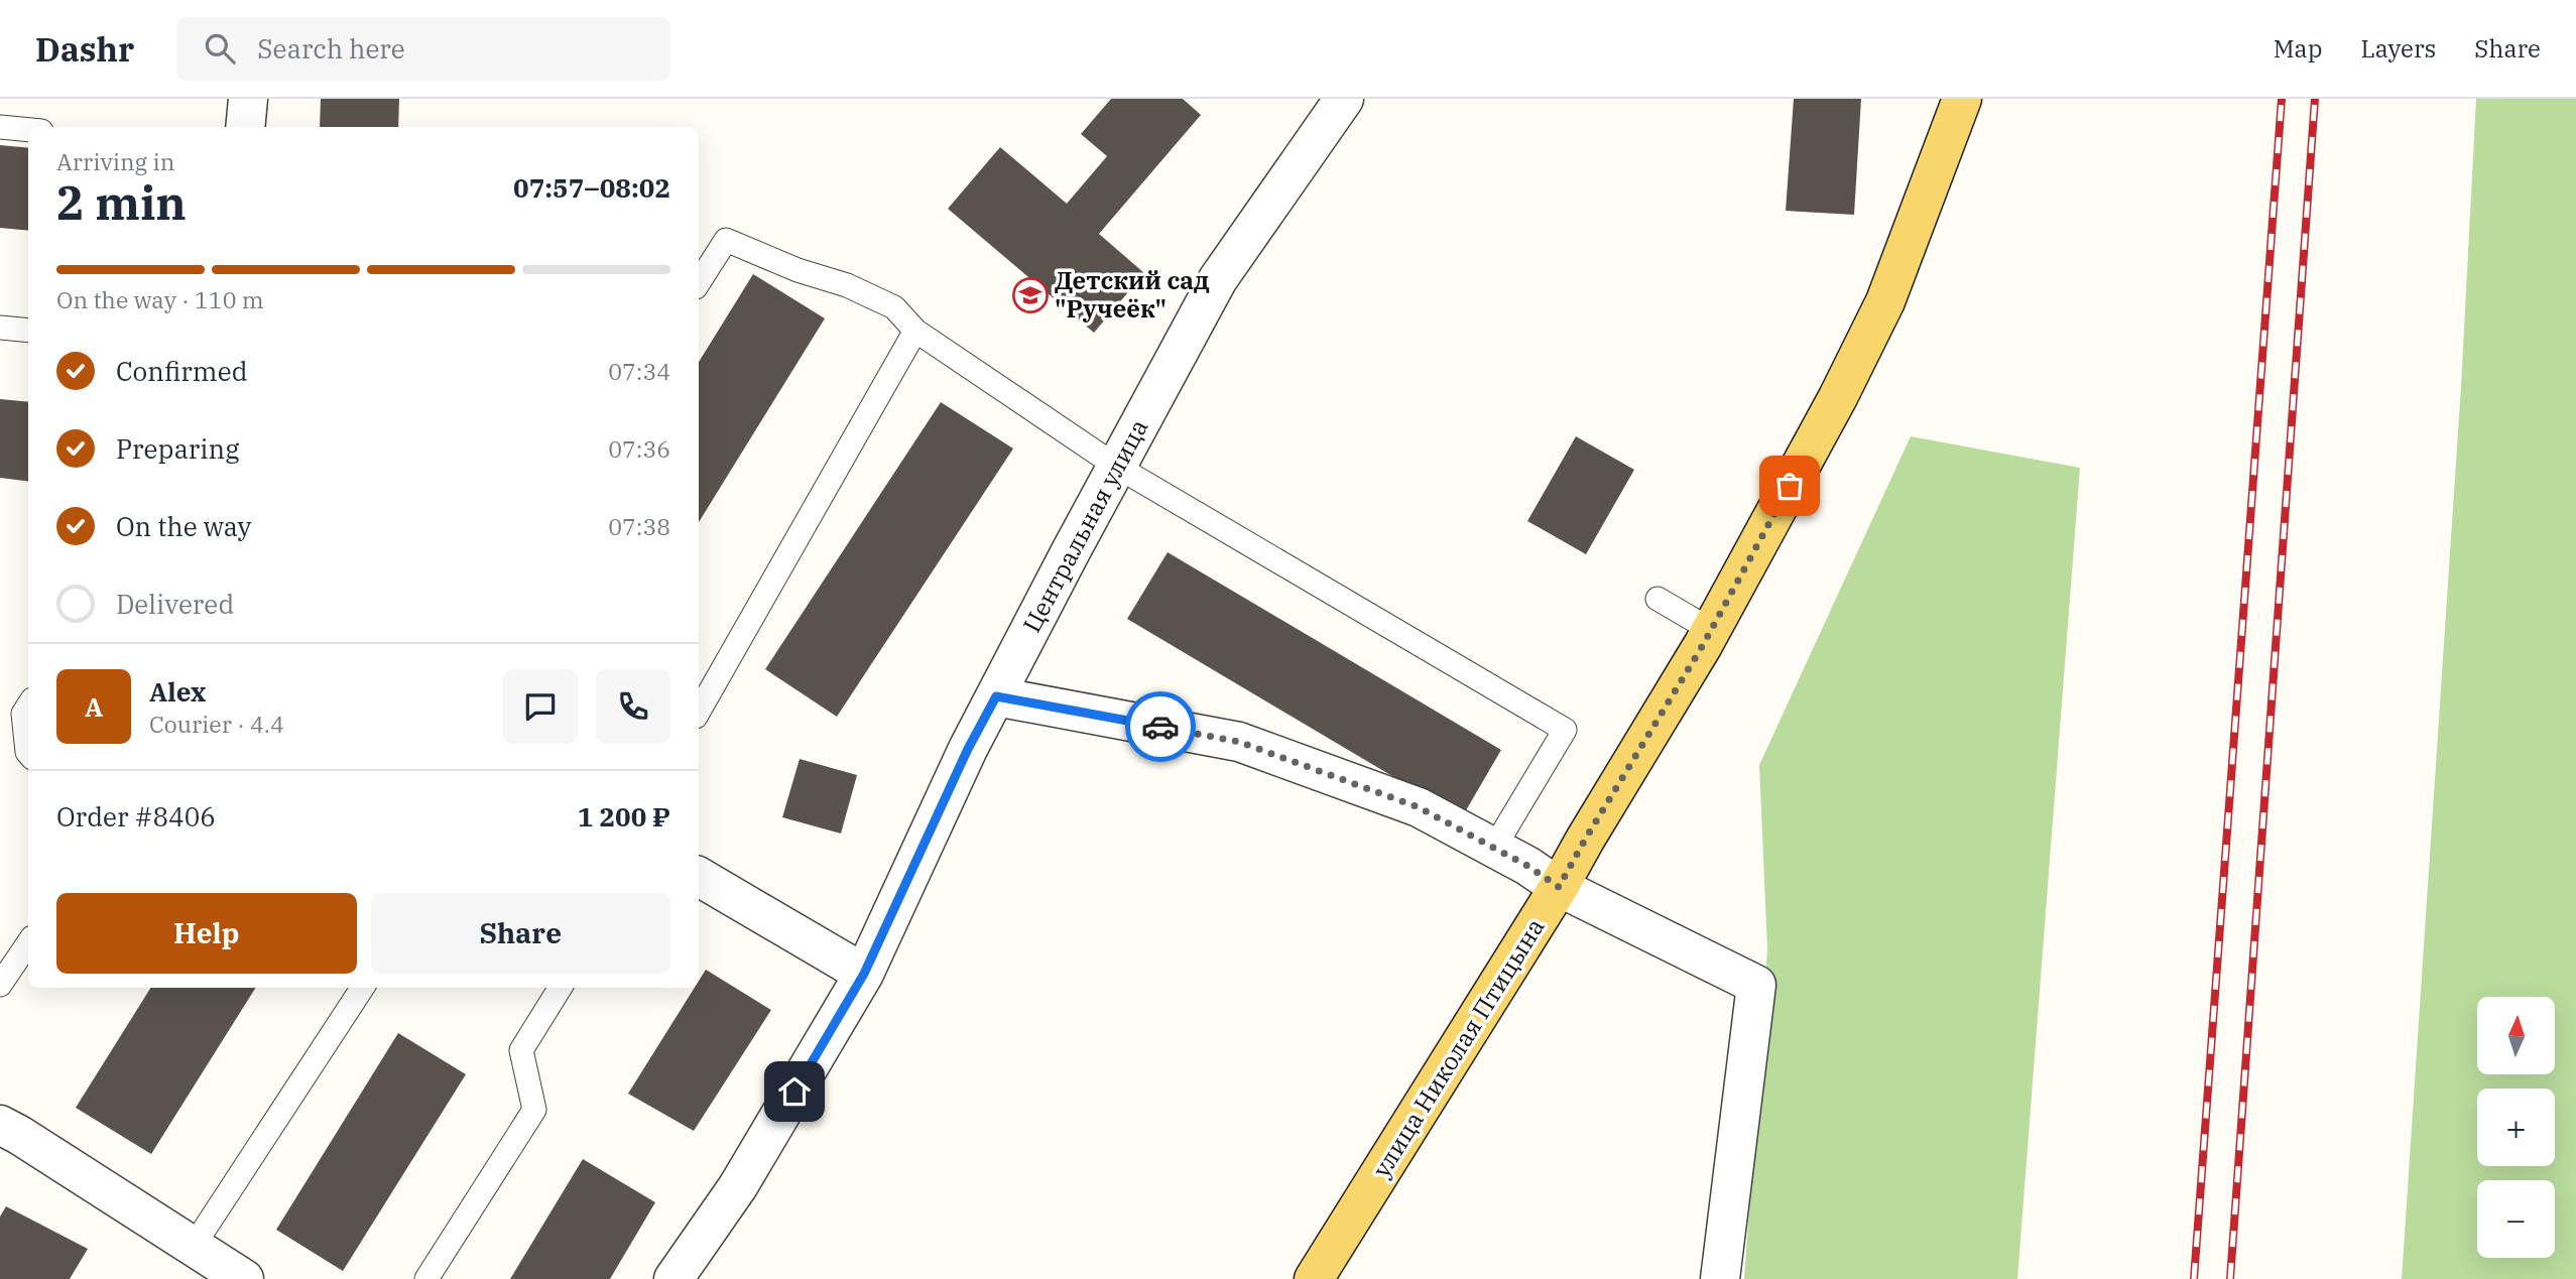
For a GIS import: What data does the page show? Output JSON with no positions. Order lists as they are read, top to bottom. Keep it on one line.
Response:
{"streets":{"main road":["улица Николая Птицына"],"street":["Центральная улица"]},"places":{"school or university":["Детский сад \"Ручеёк\""]},"north":"top","page":{"header":"Dashr","search":"Search here","nav":["Map","Layers","Share"],"heading":["2 min","Arriving in","07:57–08:02"],"panel":["Alex","Courier · 4.4","Order #8406","1 200 ₽"],"bar":"On the way · 110 m","list":[["Confirmed","07:34"],["Preparing","07:36"],["On the way","07:38"],"Delivered"],"round":"A","buttons":["Help","Share"],"map_buttons":["+","−"]}}
